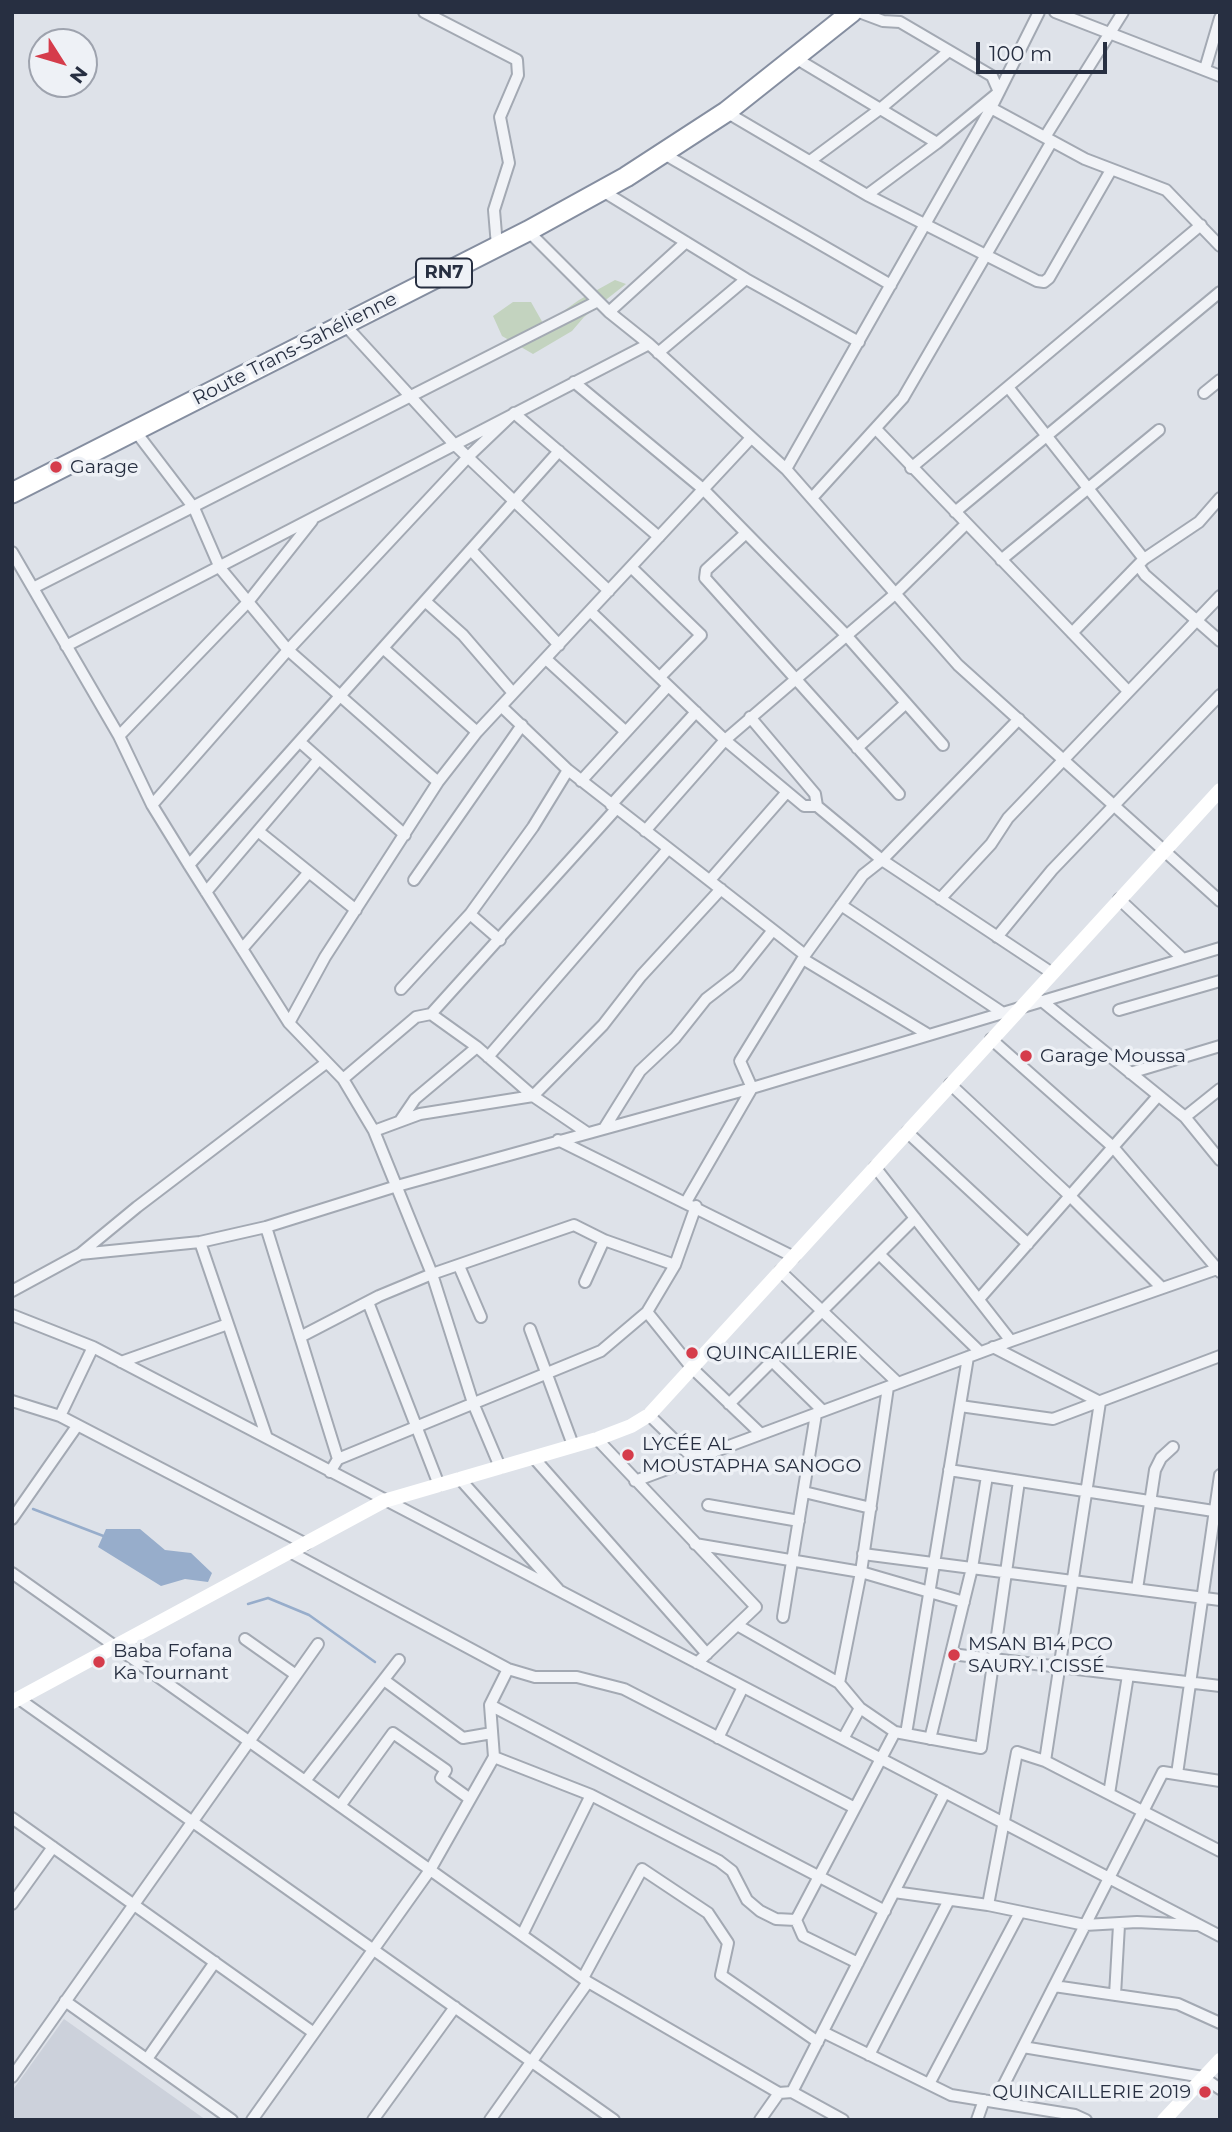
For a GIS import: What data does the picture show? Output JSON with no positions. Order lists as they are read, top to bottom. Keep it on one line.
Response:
{"streets":{"highway":["RN7","Route Trans-Sahélienne"]},"places":["Garage","Garage Moussa","QUINCAILLERIE","LYCÉE AL MOUSTAPHA SANOGO","MSAN B14 PCO SAURY I CISSÉ","Baba Fofana Ka Tournant","QUINCAILLERIE 2019"],"scale_bar":"100 m","north":"bottom right"}
